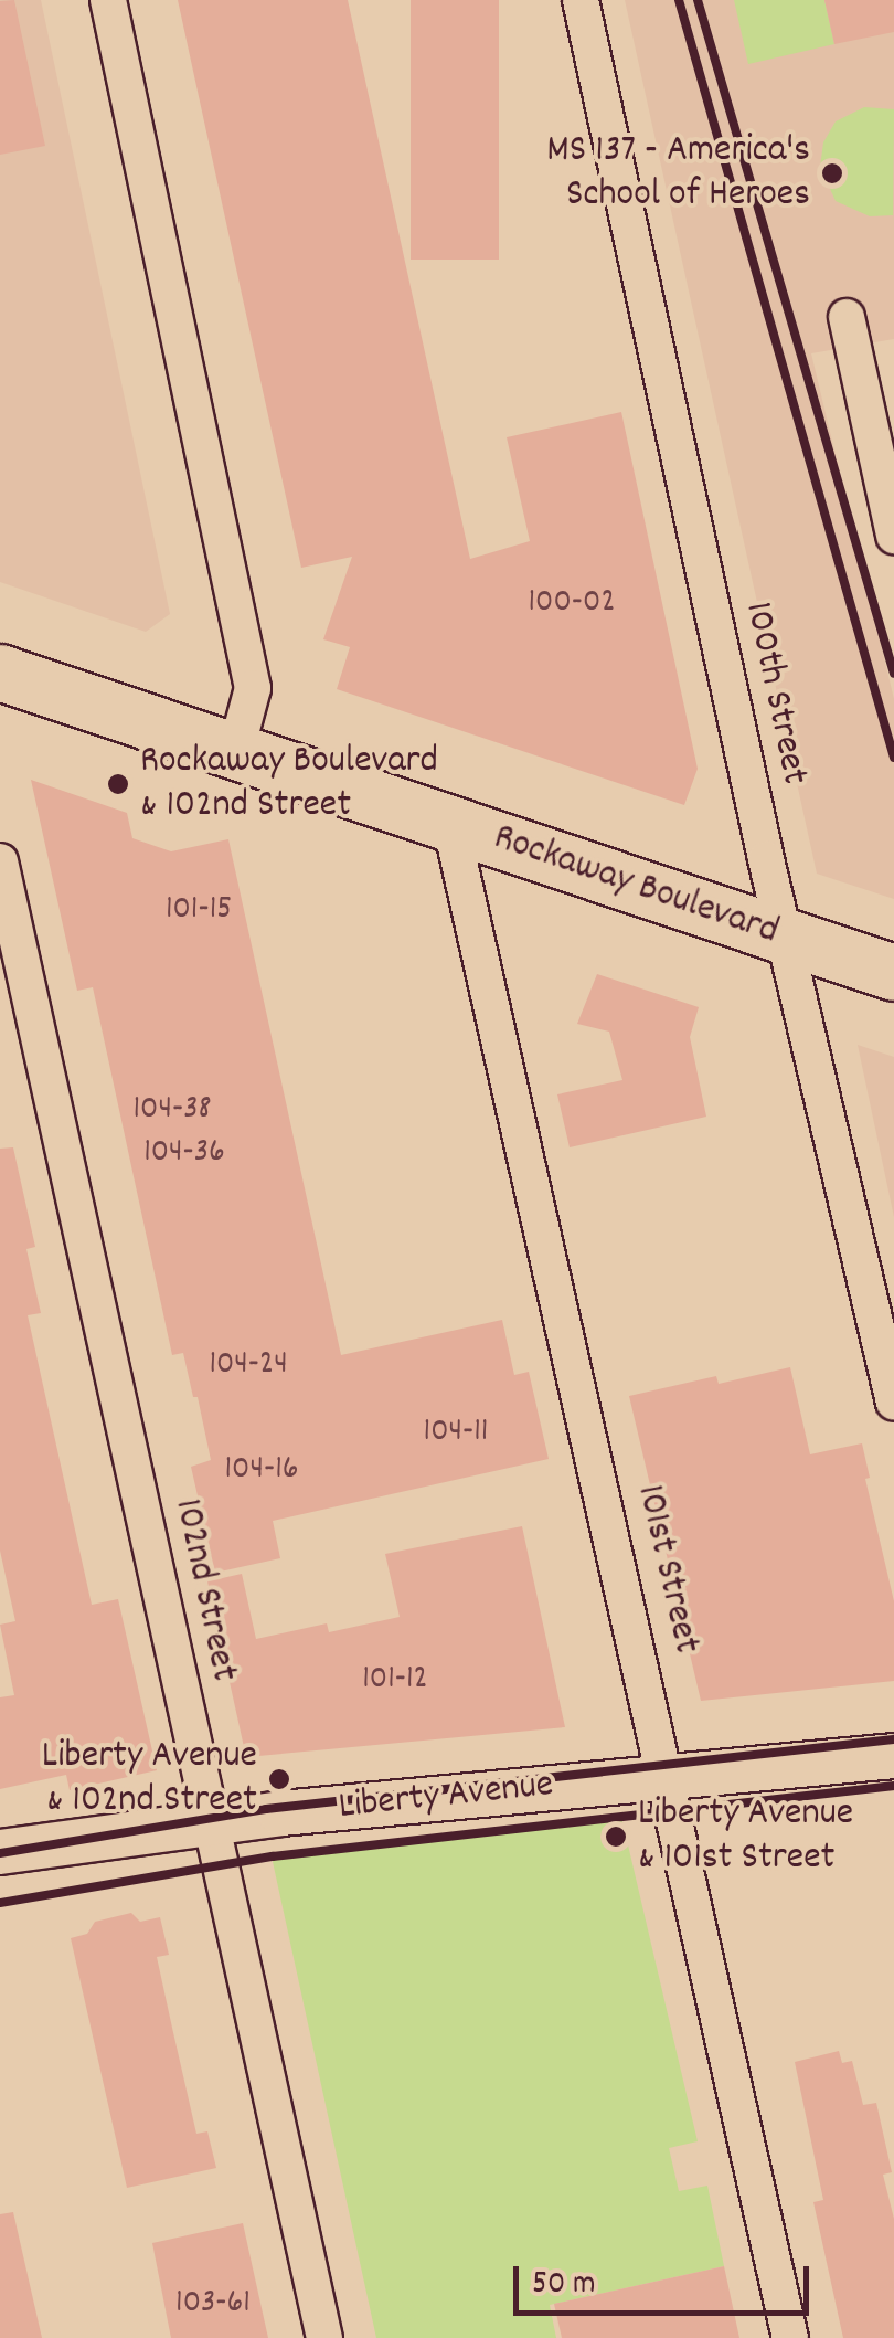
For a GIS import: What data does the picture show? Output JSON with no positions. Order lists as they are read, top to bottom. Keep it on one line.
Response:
{"streets":{"main road":["Rockaway Boulevard"],"street":["100th Street","101st Street","102nd Street","Liberty Avenue"]},"crossings":[["100th Street","Rockaway Boulevard"],["Rockaway Boulevard","101st Street"],["101st Street","Liberty Avenue"],["102nd Street","Liberty Avenue"]],"places":["MS 137 - America's School of Heroes","Rockaway Boulevard & 102nd Street","Liberty Avenue & 102nd Street","Liberty Avenue & 101st Street"],"house_numbers":["100-02","101-15","104-38","104-36","104-24","104-11","104-16","101-12","103-61"],"scale_bar":"50 m"}
